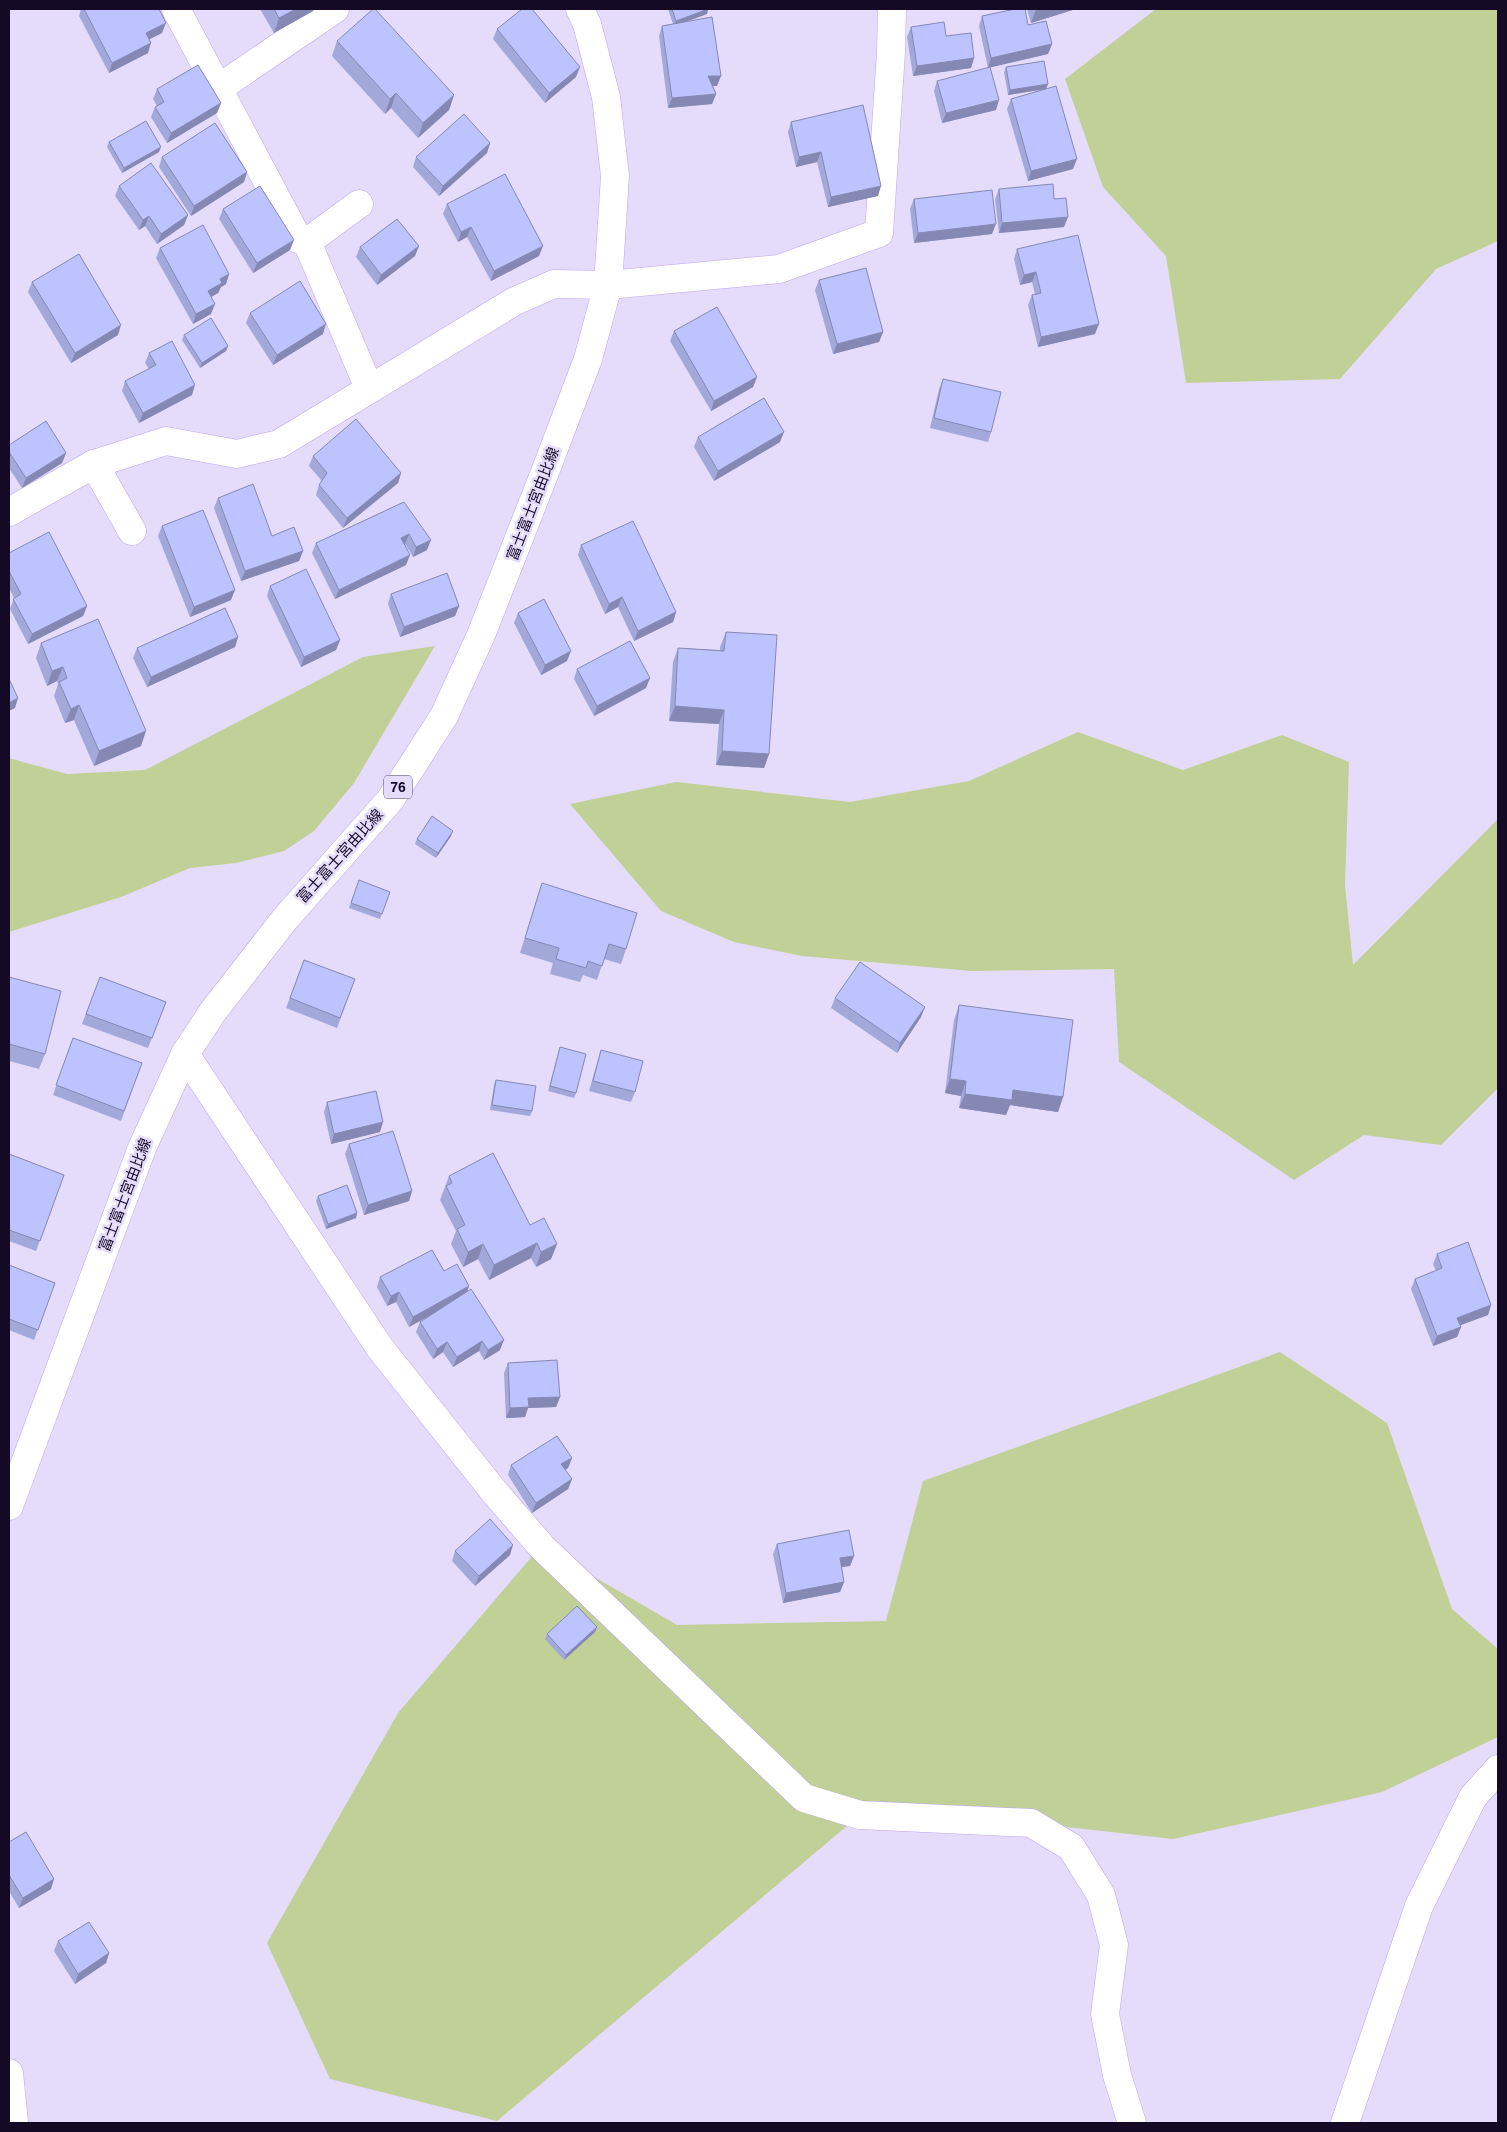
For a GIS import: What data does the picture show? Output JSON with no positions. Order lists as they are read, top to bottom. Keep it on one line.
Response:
{"streets":{"street":["富士富士宮由比線","76"]}}
